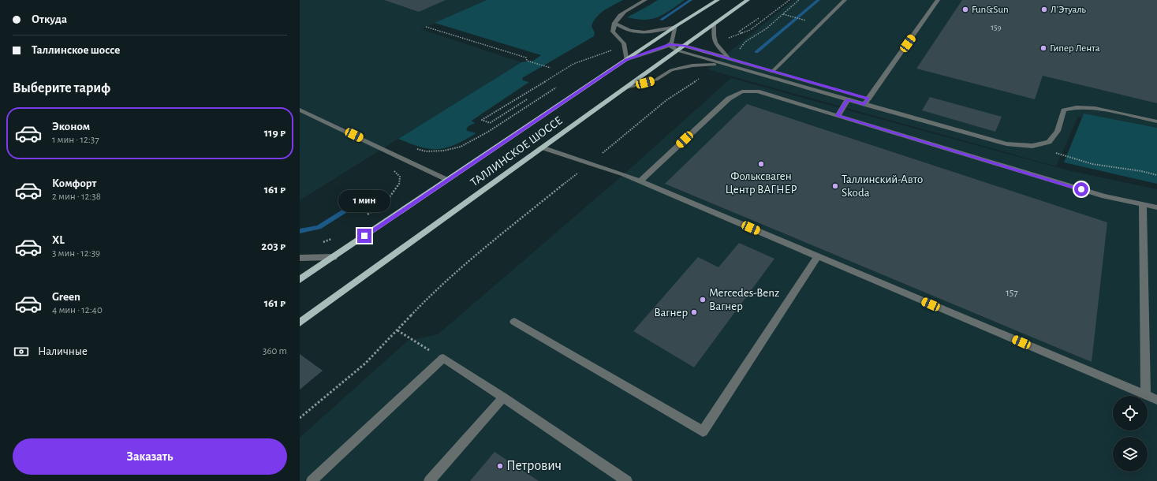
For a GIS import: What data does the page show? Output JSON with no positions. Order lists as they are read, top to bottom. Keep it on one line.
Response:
{"streets":{"main road":["ТАЛЛИНСКОЕ ШОССЕ"]},"places":["Fun&Sun","Л'Этуаль","Гипер Лента","Фольксваген Центр ВАГНЕР","Таллинский-Авто Skoda","Mercedes-Benz Вагнер","Вагнер","Петрович"],"house_numbers":["159","157"],"page":{"banner":["Откуда","Таллинское шоссе"],"heading":"Выберите тариф","list":[{"name":"Эконом","note":"1 мин · 12:37","value":"119 ₽"},{"name":"Комфорт","note":"2 мин · 12:38","value":"161 ₽"},{"name":"XL","note":"3 мин · 12:39","value":"203 ₽"},{"name":"Green","note":"4 мин · 12:40","value":"161 ₽"}],"bubble":"1 мин","pay":["Наличные","360 m"],"buttons":"Заказать"}}
